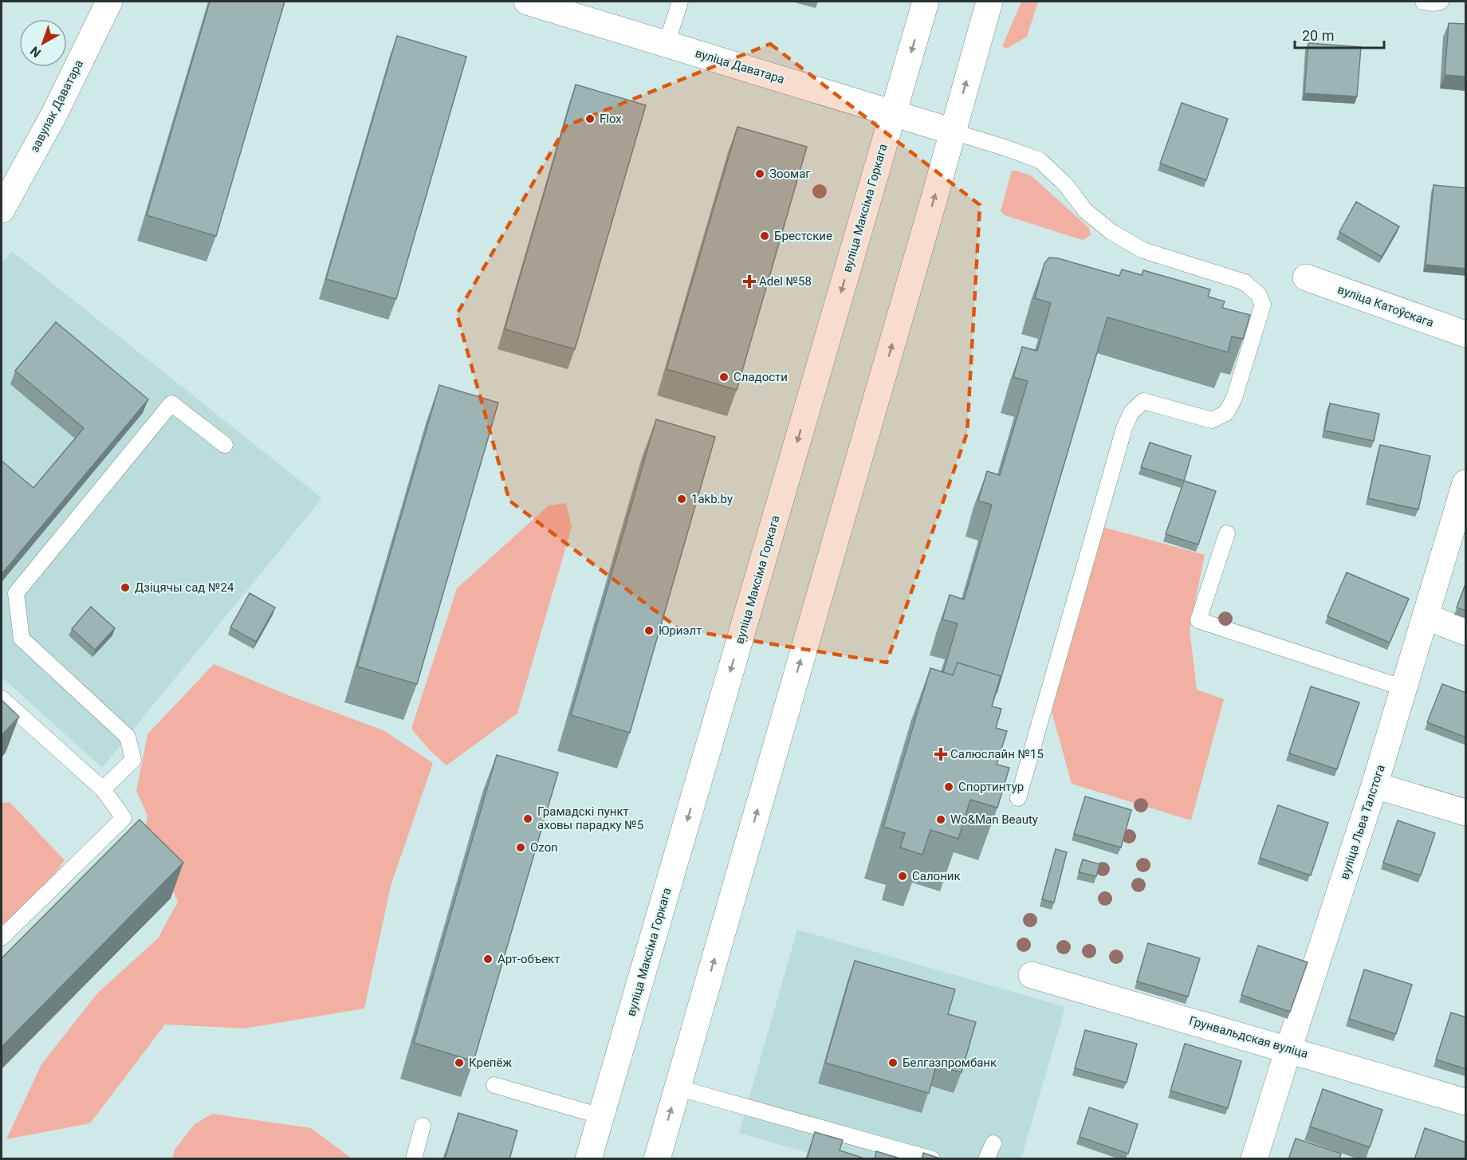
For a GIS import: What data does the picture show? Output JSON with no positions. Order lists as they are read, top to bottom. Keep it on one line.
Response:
{"streets":{"main road":["вуліца Даватара","завулак Даватара","вуліца Максіма Горкага","вуліца Катоўскага","вуліца Льва Талстога","Грунвальдская вуліца"]},"crossings":[["вуліца Даватара","вуліца Максіма Горкага"],["вуліца Льва Талстога","Грунвальдская вуліца"]],"places":{"other":["Flox","Зоомаг","Брестские","Сладости","1akb.by","Дзіцячы сад №24","Юриэлт","Спортинтур","Грамадскі пункт аховы парадку №5","Wo&Man Beauty","Ozon","Салоник","Арт-объект","Крепёж","Белгазпромбанк"],"health":["Adel №58","Салюслайн №15"]},"scale_bar":"20 m","north":"bottom left"}
